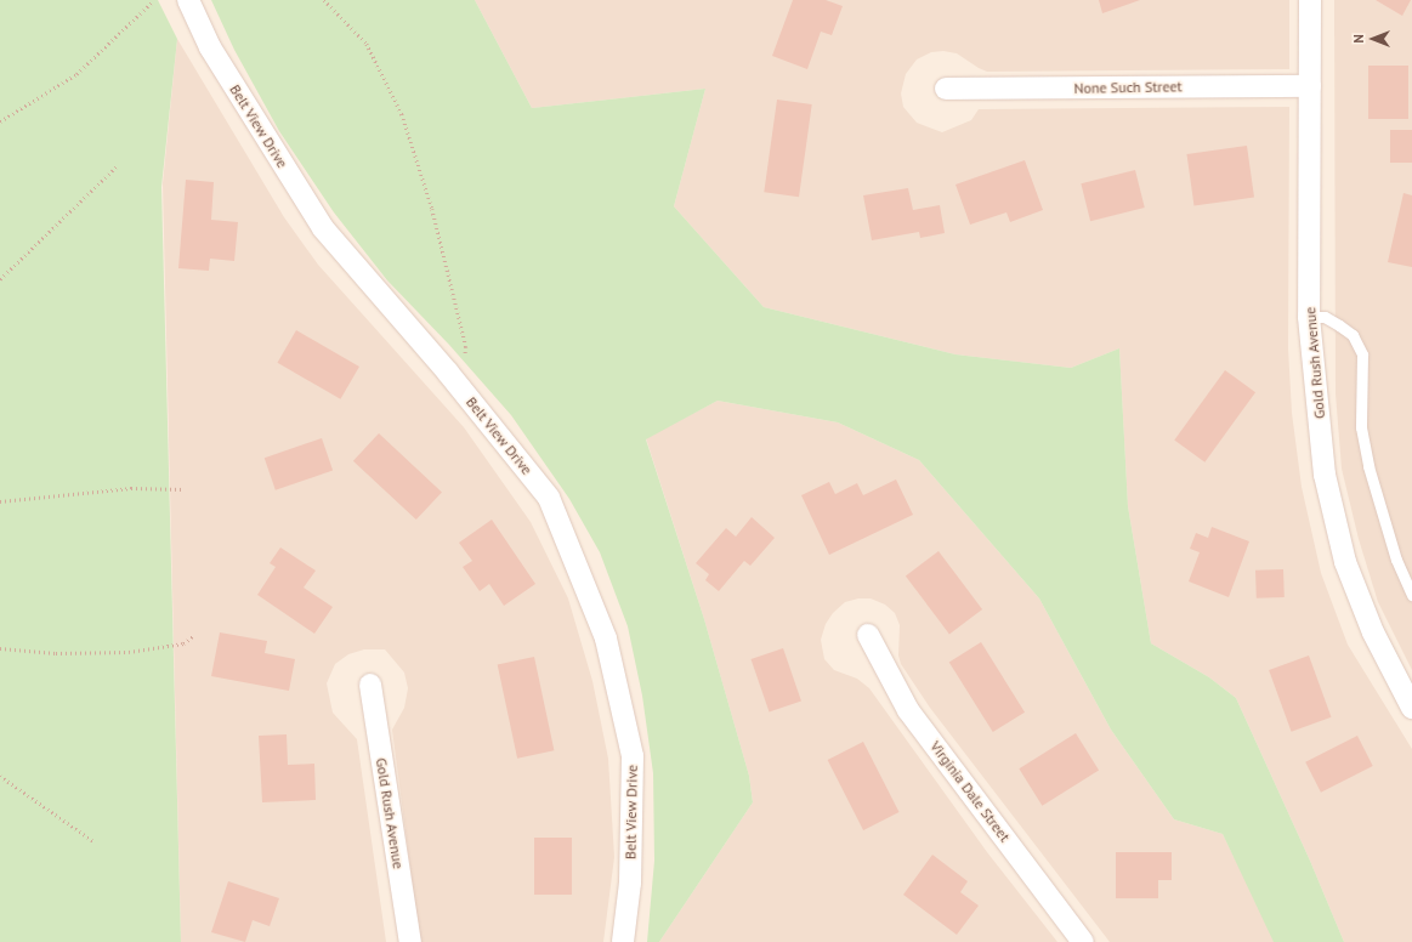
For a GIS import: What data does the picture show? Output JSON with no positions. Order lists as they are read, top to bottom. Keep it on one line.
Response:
{"streets":{"street":["None Such Street","Belt View Drive","Gold Rush Avenue","Virginia Dale Street"]},"crossings":[["None Such Street","Gold Rush Avenue"]],"north":"left"}
